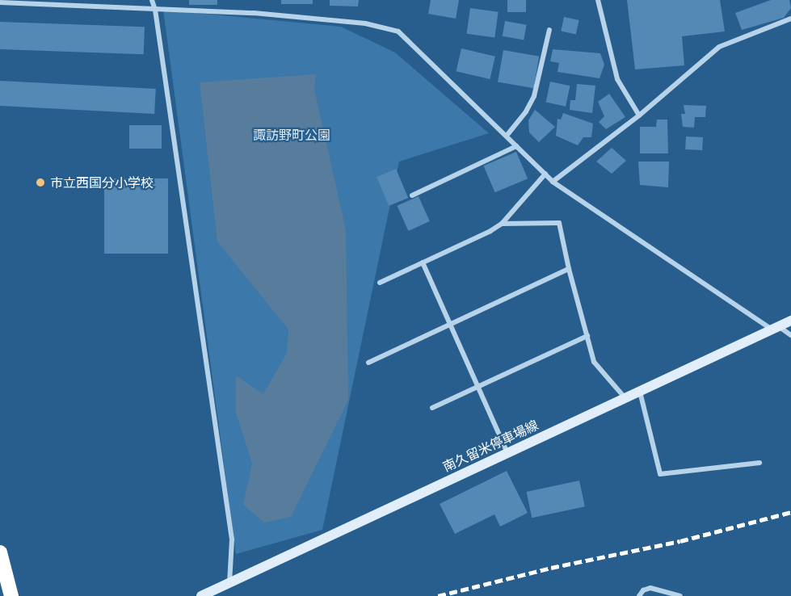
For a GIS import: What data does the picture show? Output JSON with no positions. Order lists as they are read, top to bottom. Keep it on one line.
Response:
{"streets":{"main road":["南久留米停車場線"]},"parks":["諏訪野町公園"],"places":["市立西国分小学校"]}
